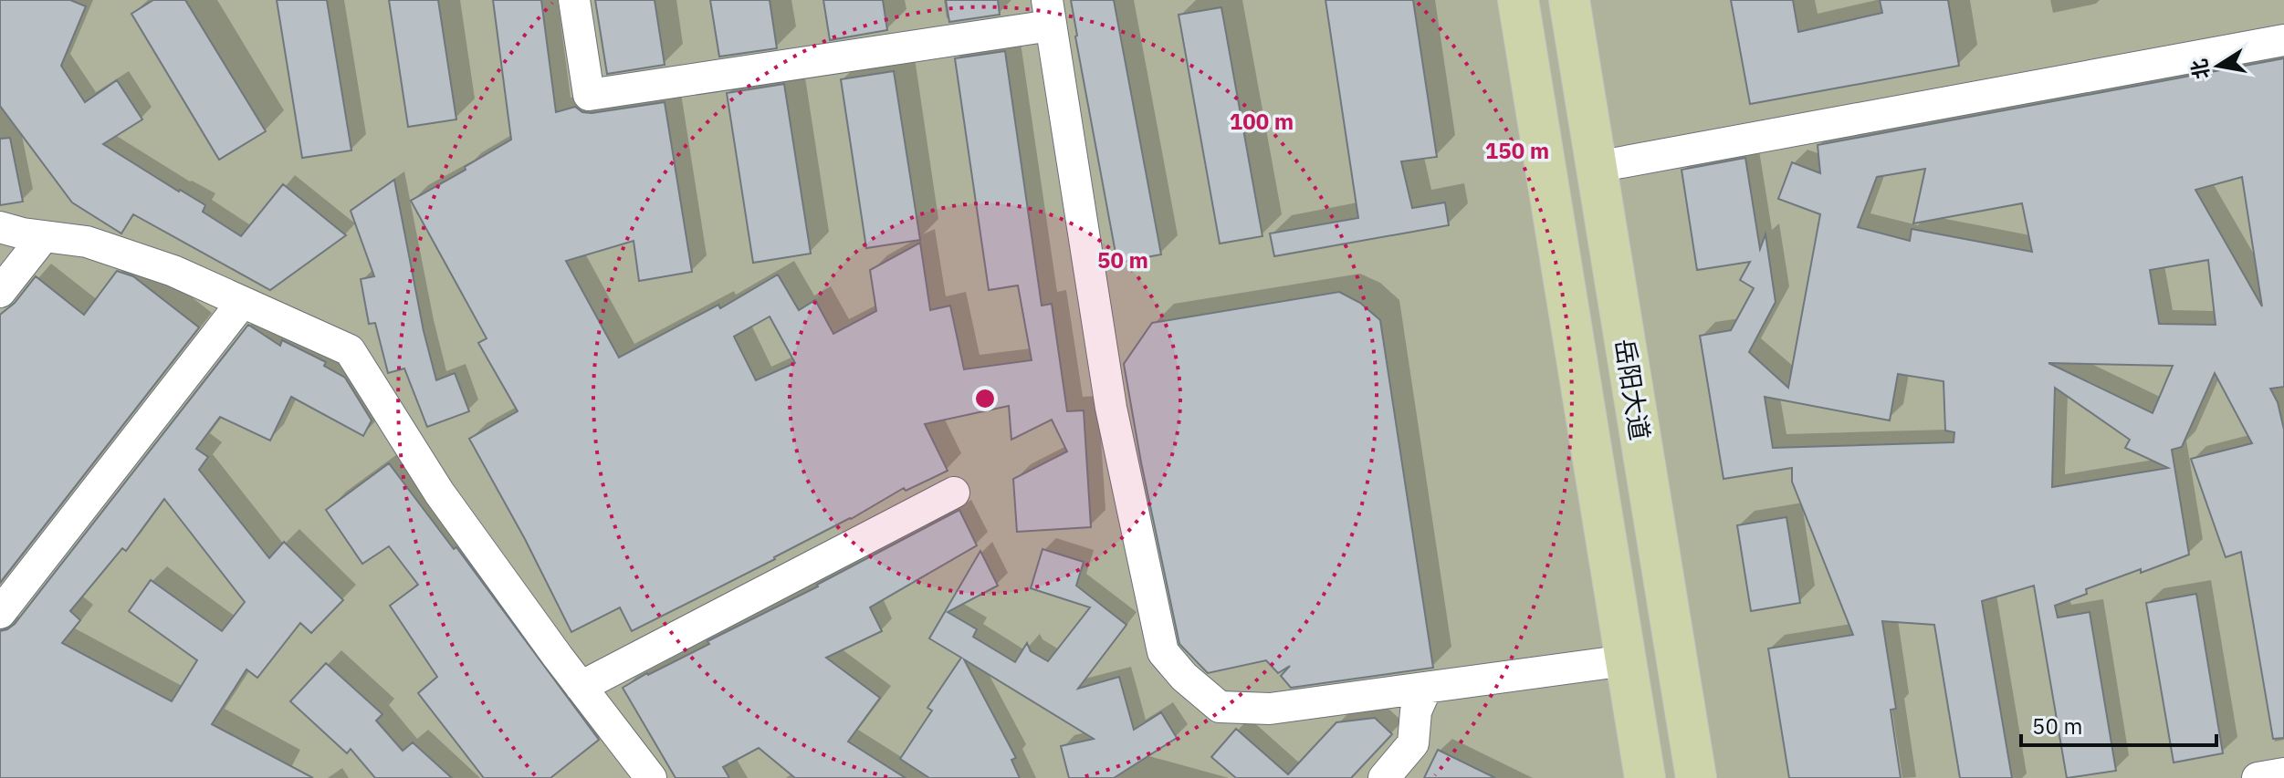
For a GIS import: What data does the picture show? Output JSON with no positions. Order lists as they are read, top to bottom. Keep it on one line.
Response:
{"streets":{"main road":["岳阳大道"]},"scale_bar":"50 m","north":"left","rings":["100 m","150 m","50 m"]}
